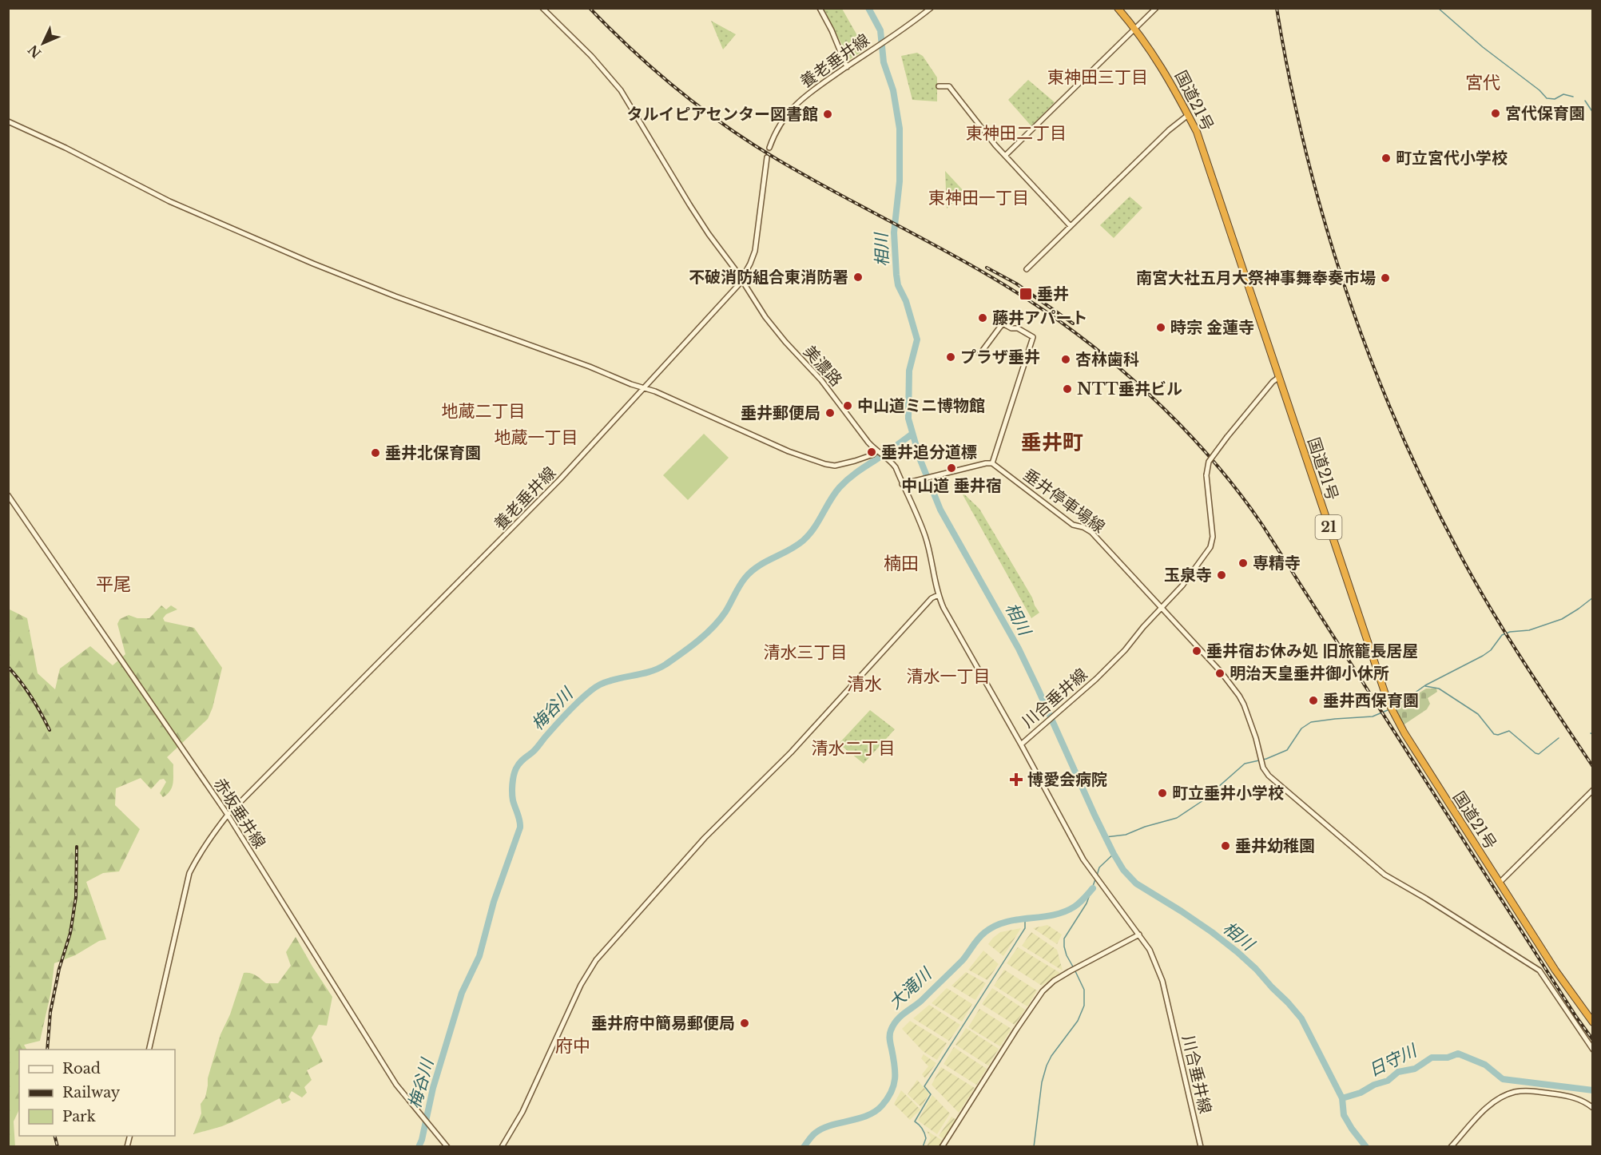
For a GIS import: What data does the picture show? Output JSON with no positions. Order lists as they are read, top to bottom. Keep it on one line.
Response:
{"streets":{"highway":["国道21号","21"],"street":["養老垂井線","美濃路","垂井停車場線","川合垂井線","赤坂垂井線"]},"crossings":[["養老垂井線","美濃路"],["養老垂井線","赤坂垂井線"],["国道21号","川合垂井線"],["垂井停車場線","川合垂井線"]],"districts":["東神田三丁目","宮代","東神田二丁目","東神田一丁目","地蔵二丁目","地蔵一丁目","垂井町","楠田","平尾","清水三丁目","清水一丁目","清水","清水二丁目","府中"],"water":["相川","梅谷川","大滝川","日守川"],"places":{"other":["宮代保育園","タルイピアセンター図書館","町立宮代小学校","不破消防組合東消防署","南宮大社五月大祭神事舞奉奏市場","藤井アパート","時宗 金蓮寺","プラザ垂井","杏林歯科","NTT垂井ビル","中山道ミニ博物館","垂井郵便局","垂井追分道標","垂井北保育園","中山道 垂井宿","専精寺","玉泉寺","垂井宿お休み処 旧旅籠長居屋","明治天皇垂井御小休所","垂井西保育園","町立垂井小学校","垂井幼稚園","垂井府中簡易郵便局"],"transit":["垂井"],"health":["博愛会病院"]},"legend":["Road","Railway","Park"],"north":"bottom left"}
